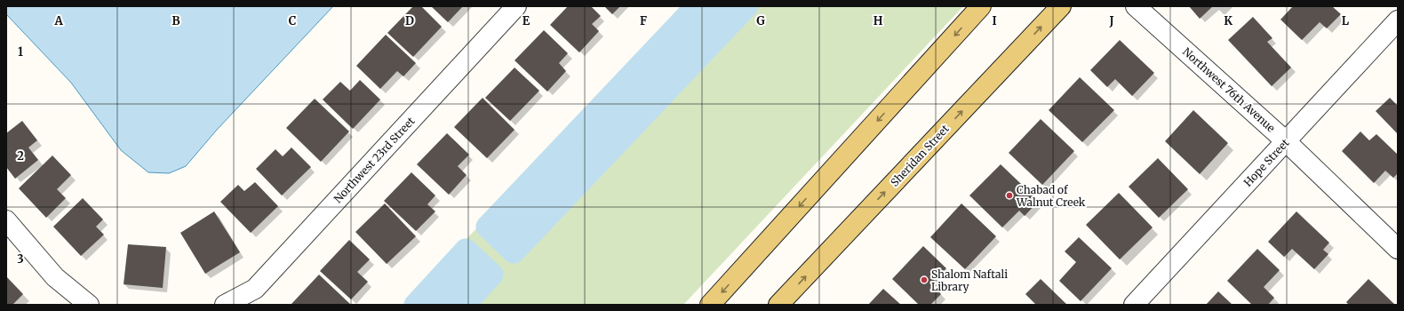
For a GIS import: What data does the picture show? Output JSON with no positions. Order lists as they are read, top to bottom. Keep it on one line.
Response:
{"streets":{"main road":["Sheridan Street"],"street":["Northwest 76th Avenue","Northwest 23rd Street","Hope Street"]},"crossings":[["Northwest 76th Avenue","Hope Street"]],"places":["Chabad of Walnut Creek","Shalom Naftali Library"],"grid":{"columns":["A","B","C","D","E","F","G","H","I","J","K","L"],"rows":["1","2","3"]}}
